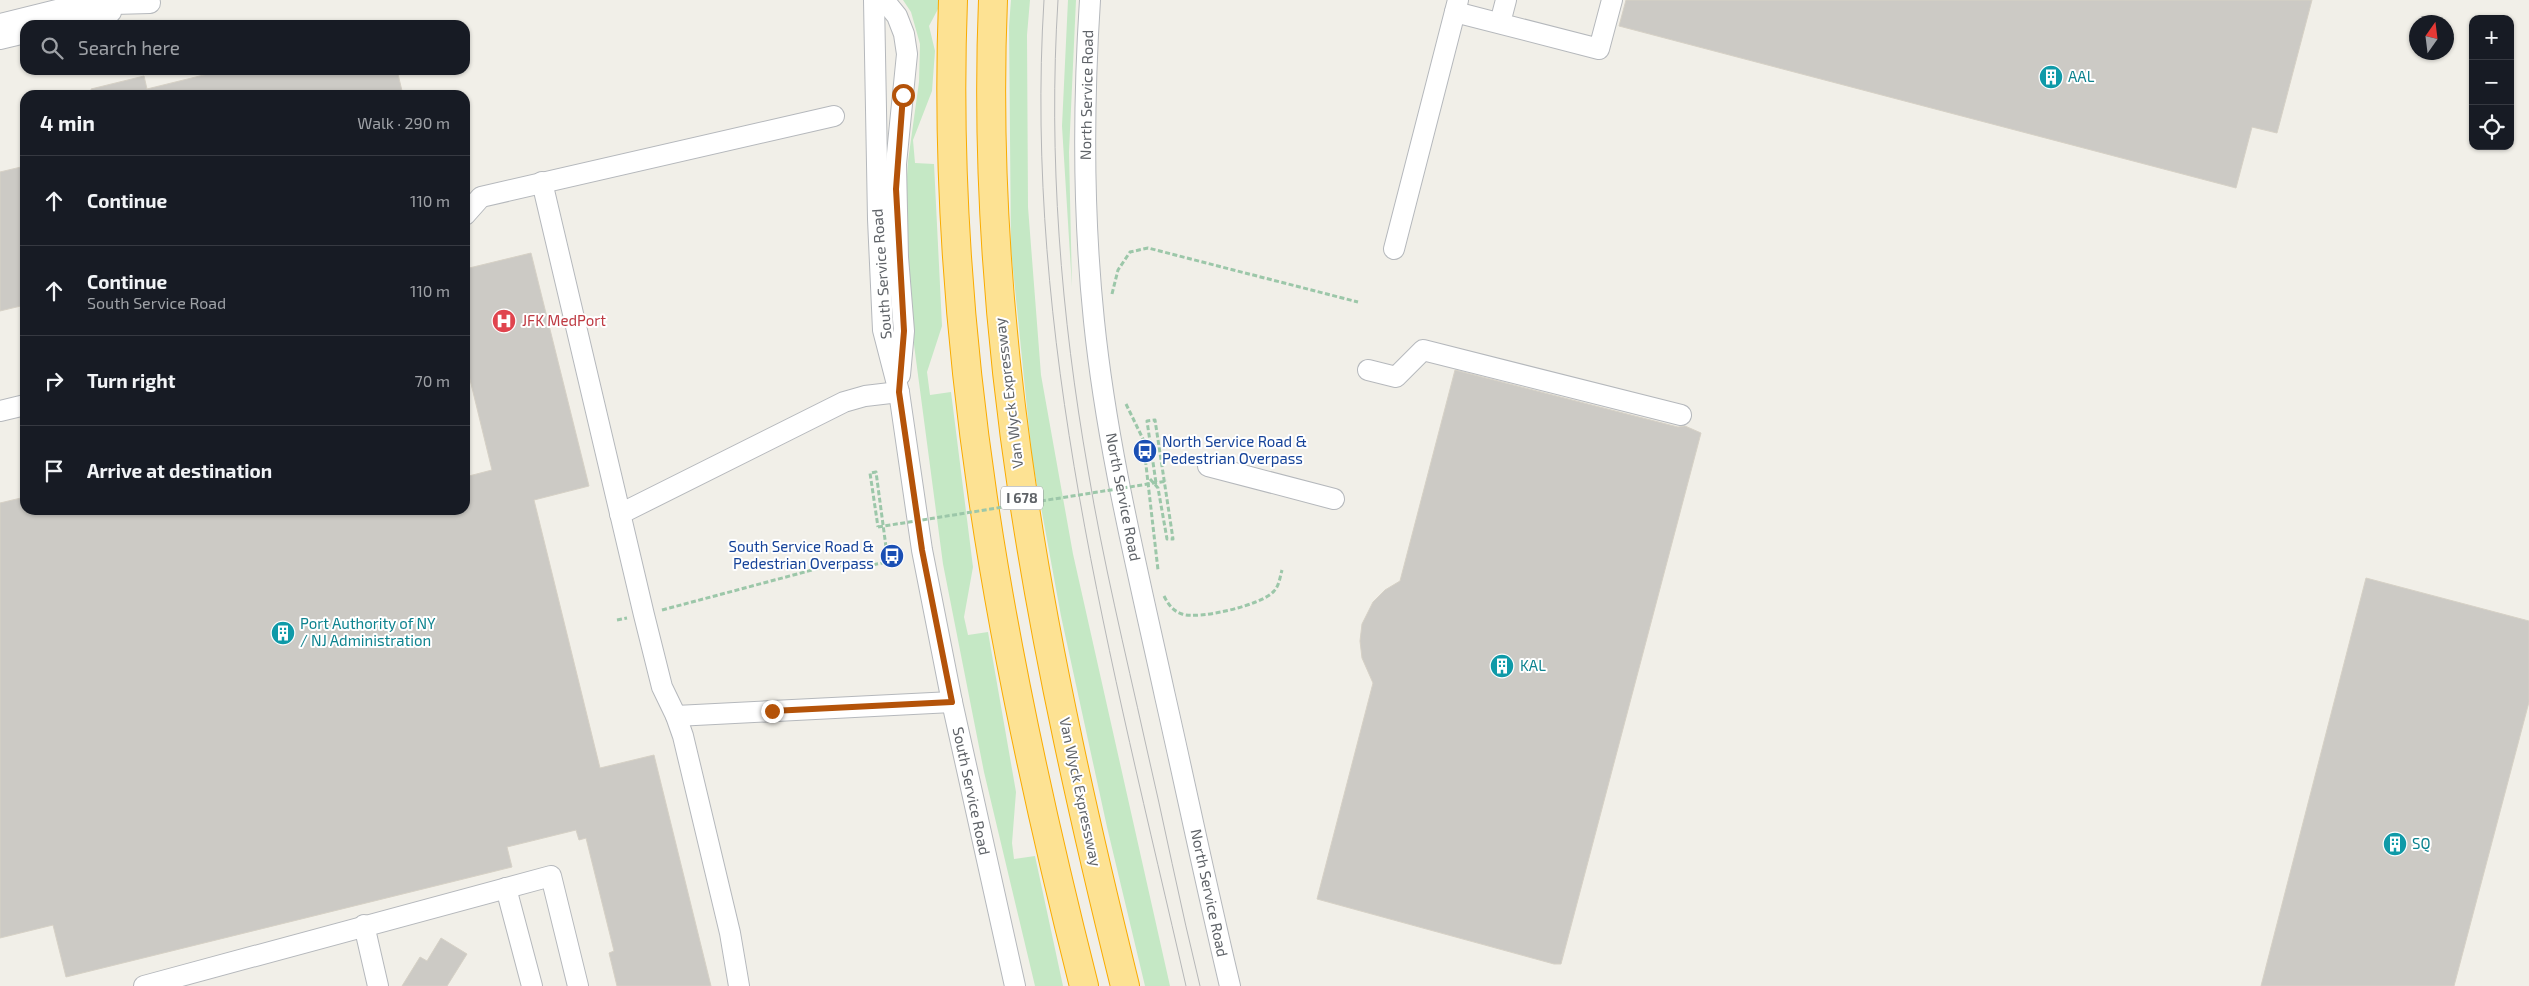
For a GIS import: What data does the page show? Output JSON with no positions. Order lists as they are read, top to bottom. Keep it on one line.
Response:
{"streets":{"highway":["Van Wyck Expressway","I 678"],"street":["North Service Road","South Service Road"]},"places":{"building":["AAL","Port Authority of NY / NJ Administration","KAL","SQ"],"hospital":["JFK MedPort"],"bus stop":["North Service Road & Pedestrian Overpass","South Service Road & Pedestrian Overpass"]},"north":"top","page":{"map_buttons":["+","−"],"search":"Search here","heading":["4 min","Walk · 290 m"],"list":[["Continue","110 m"],["Continue","South Service Road","110 m"],["Turn right","70 m"],"Arrive at destination"]}}
